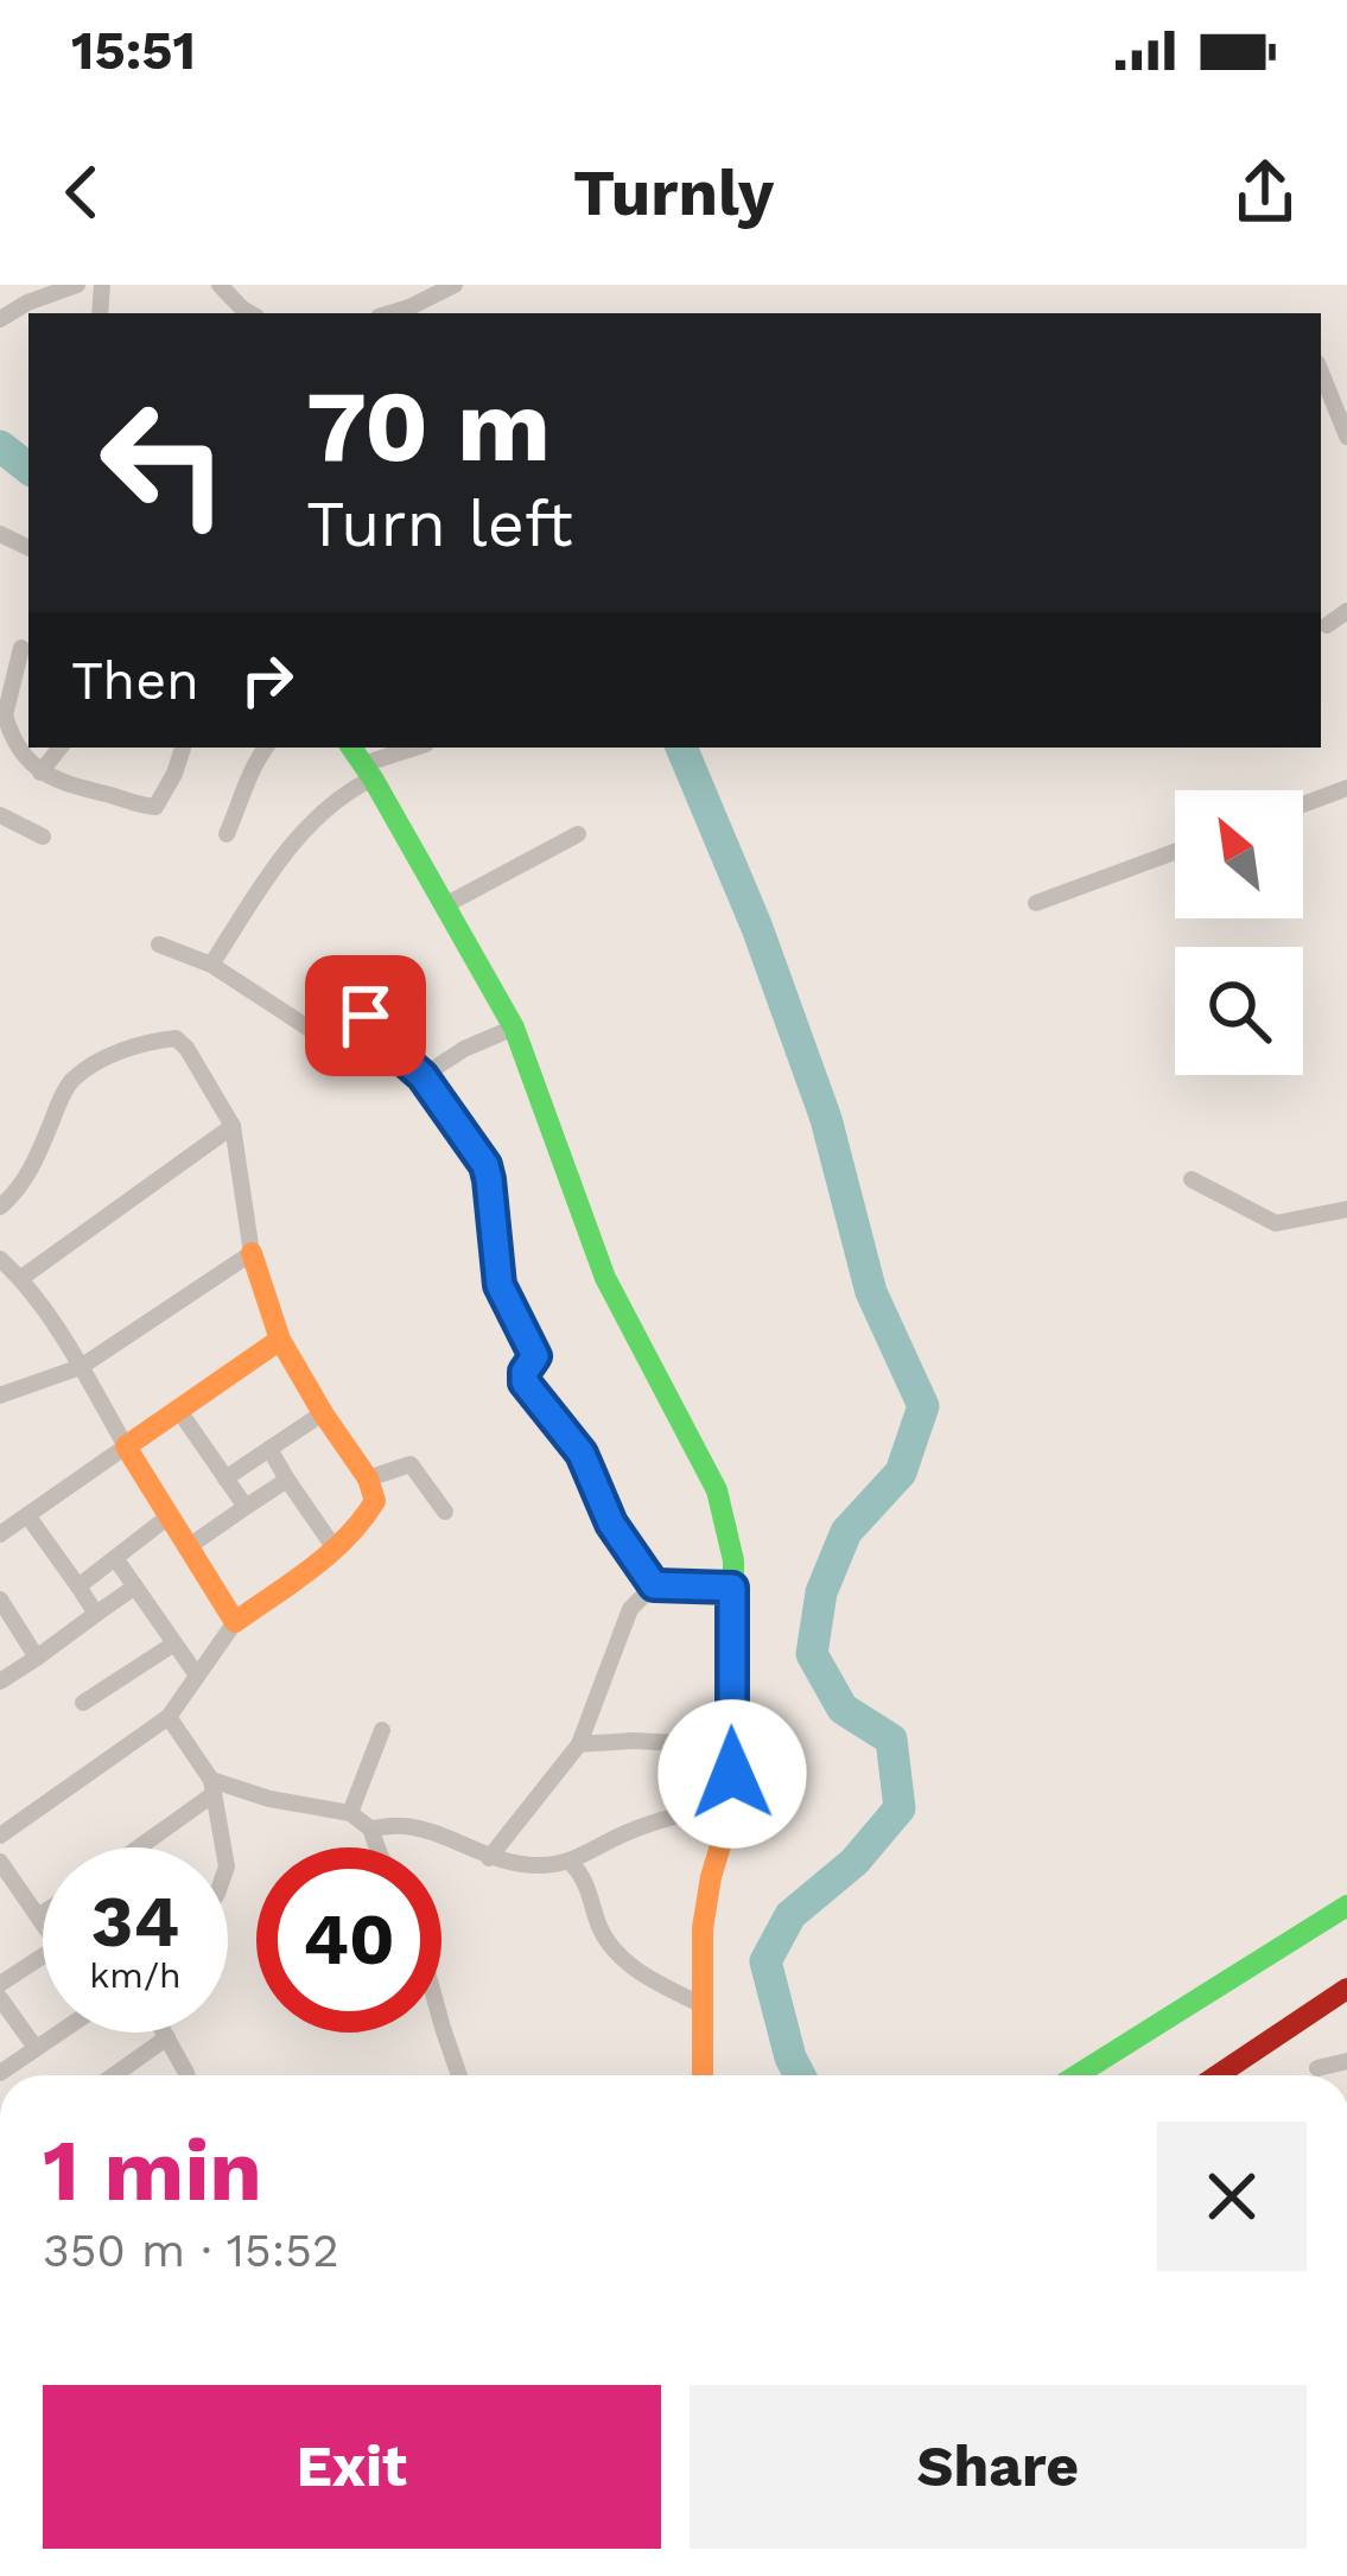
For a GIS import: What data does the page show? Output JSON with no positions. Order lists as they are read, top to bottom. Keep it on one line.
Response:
{"north":"top left","page":{"status":"15:51","header":"Turnly","turn":["70 m","Turn left"],"then":"Then","speed":"34 km/h","limit":"40","heading":["1 min","350 m · 15:52"],"buttons":["Exit","Share"]}}
